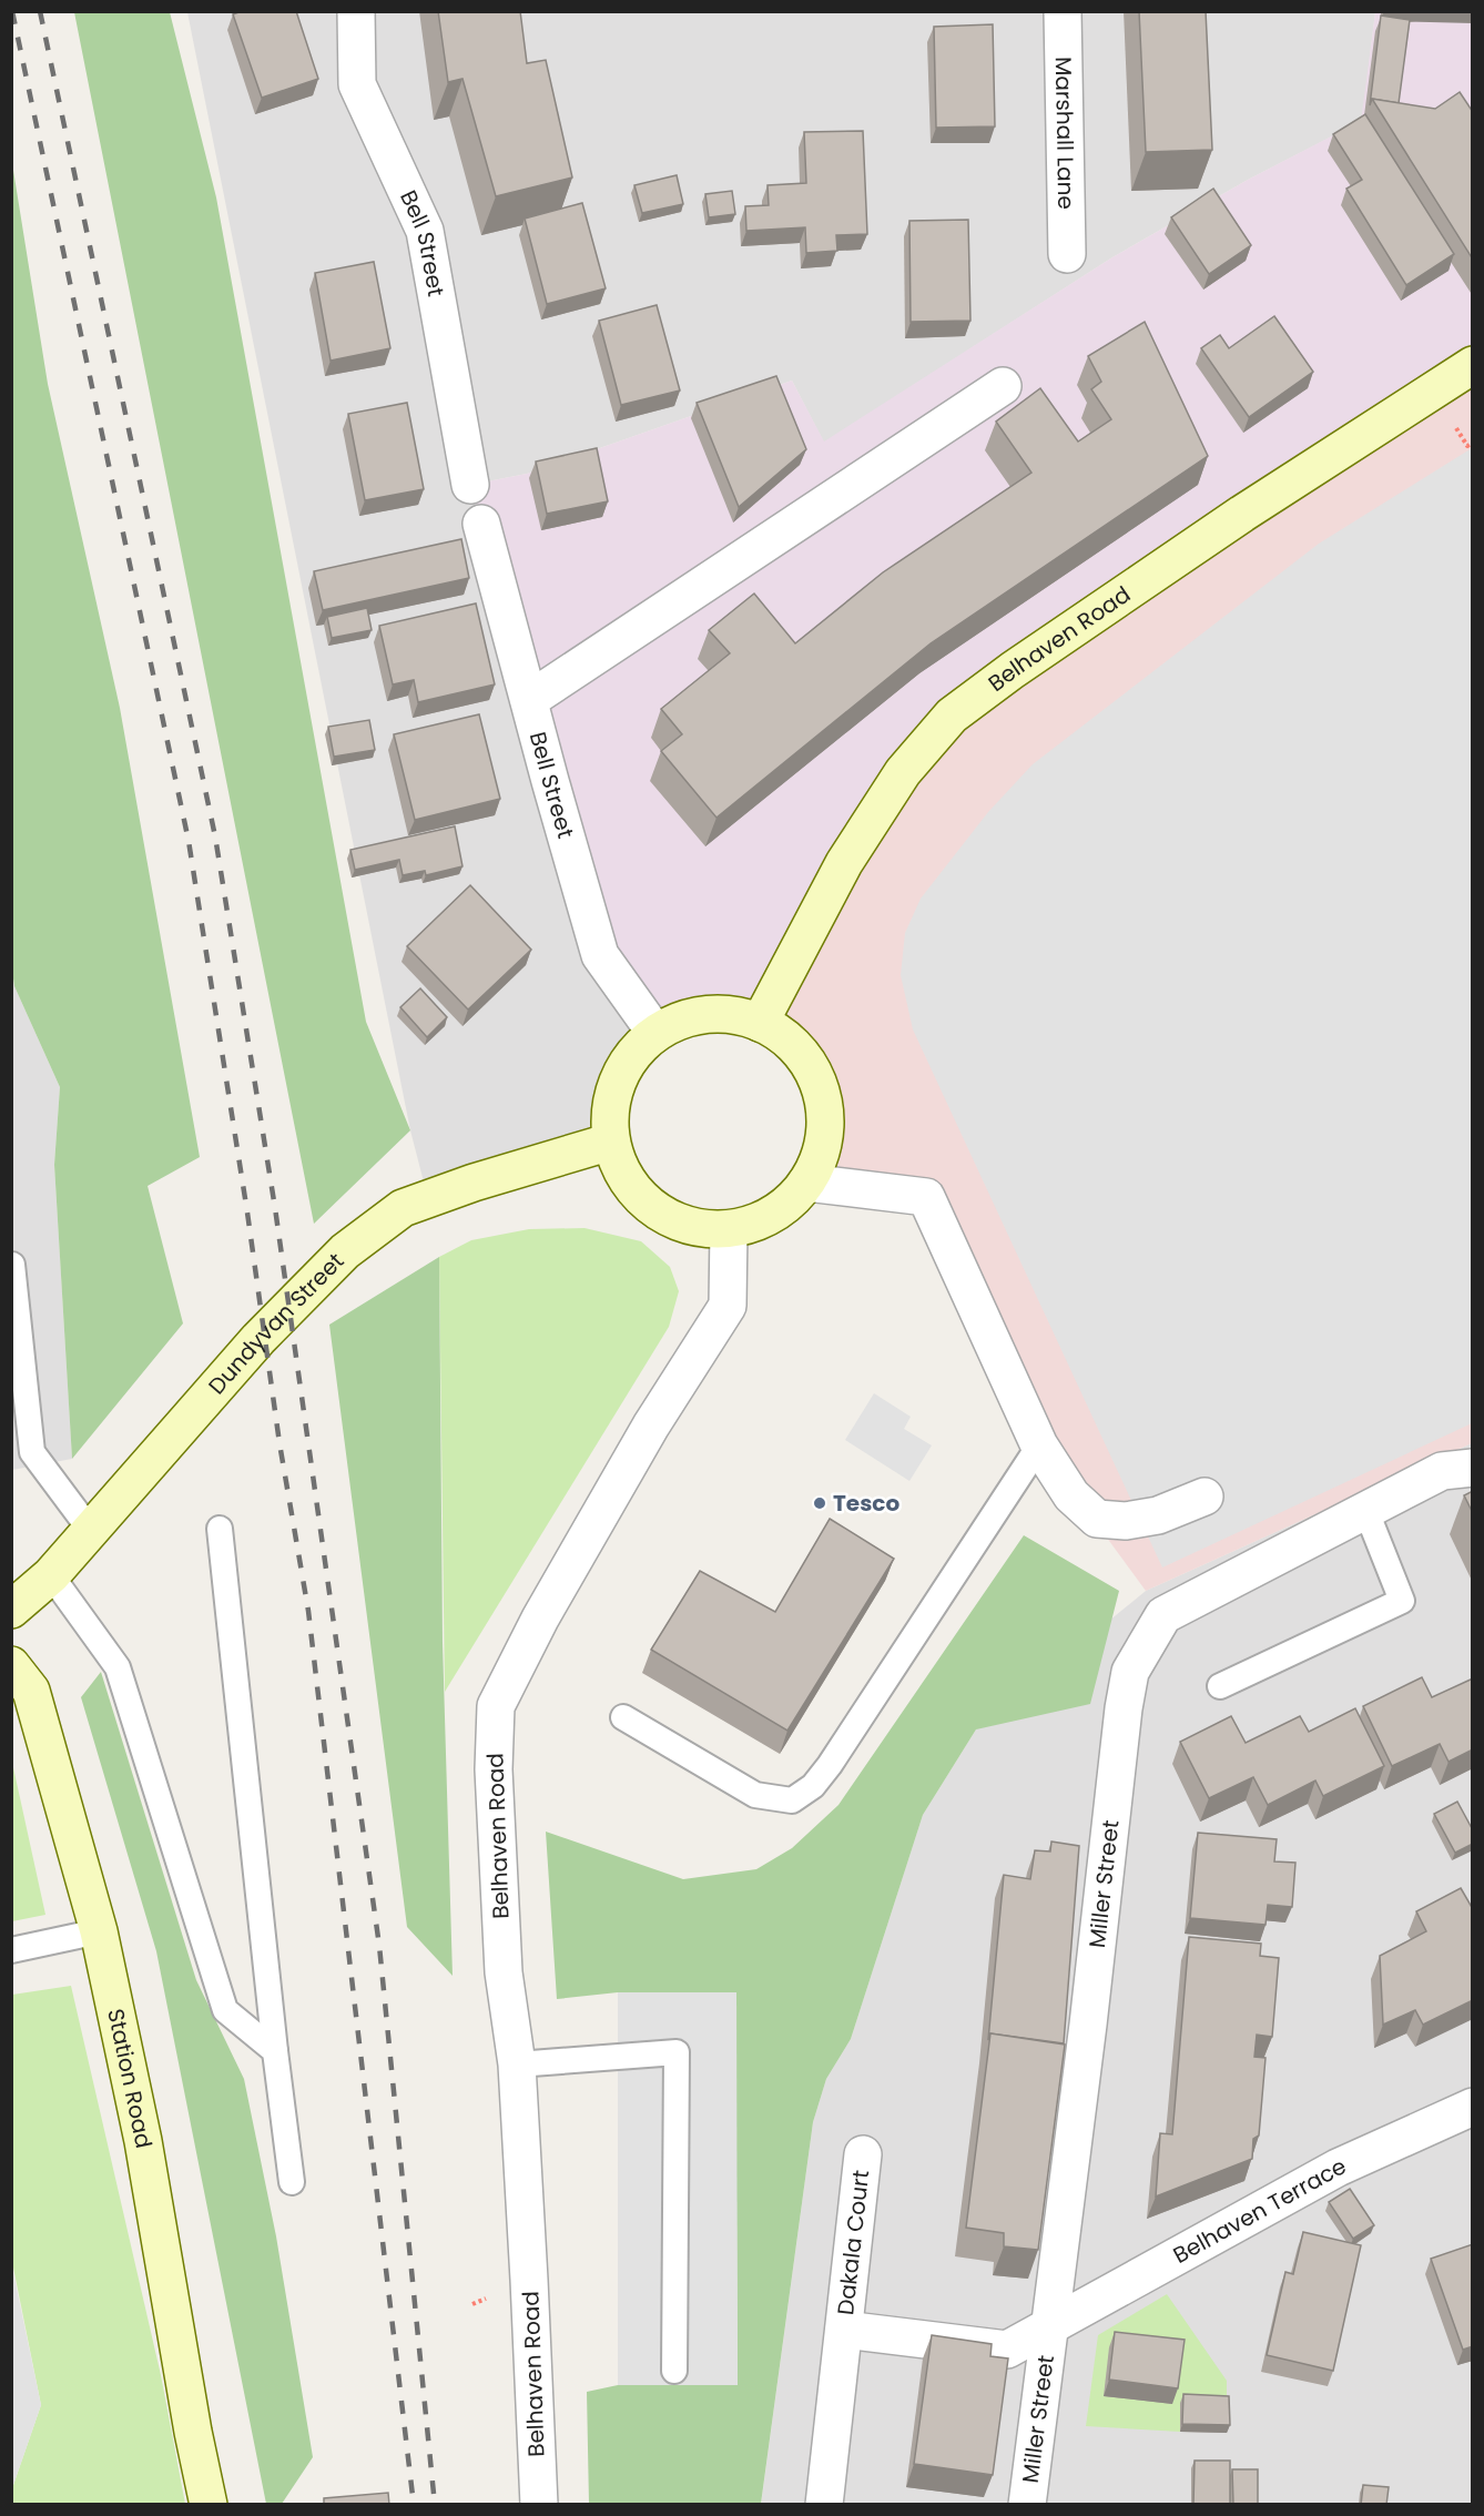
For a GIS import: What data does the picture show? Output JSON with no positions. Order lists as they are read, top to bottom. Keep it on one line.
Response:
{"streets":{"street":["Marshall Lane","Bell Street","Belhaven Road","Dundyvan Street","Miller Street","Station Road","Belhaven Terrace","Dakala Court"]},"crossings":[["Bell Street","Belhaven Road"],["Bell Street","Dundyvan Street"],["Belhaven Road","Dundyvan Street"],["Miller Street","Belhaven Terrace"],["Miller Street","Dakala Court"],["Belhaven Terrace","Dakala Court"]],"places":["Tesco"]}
